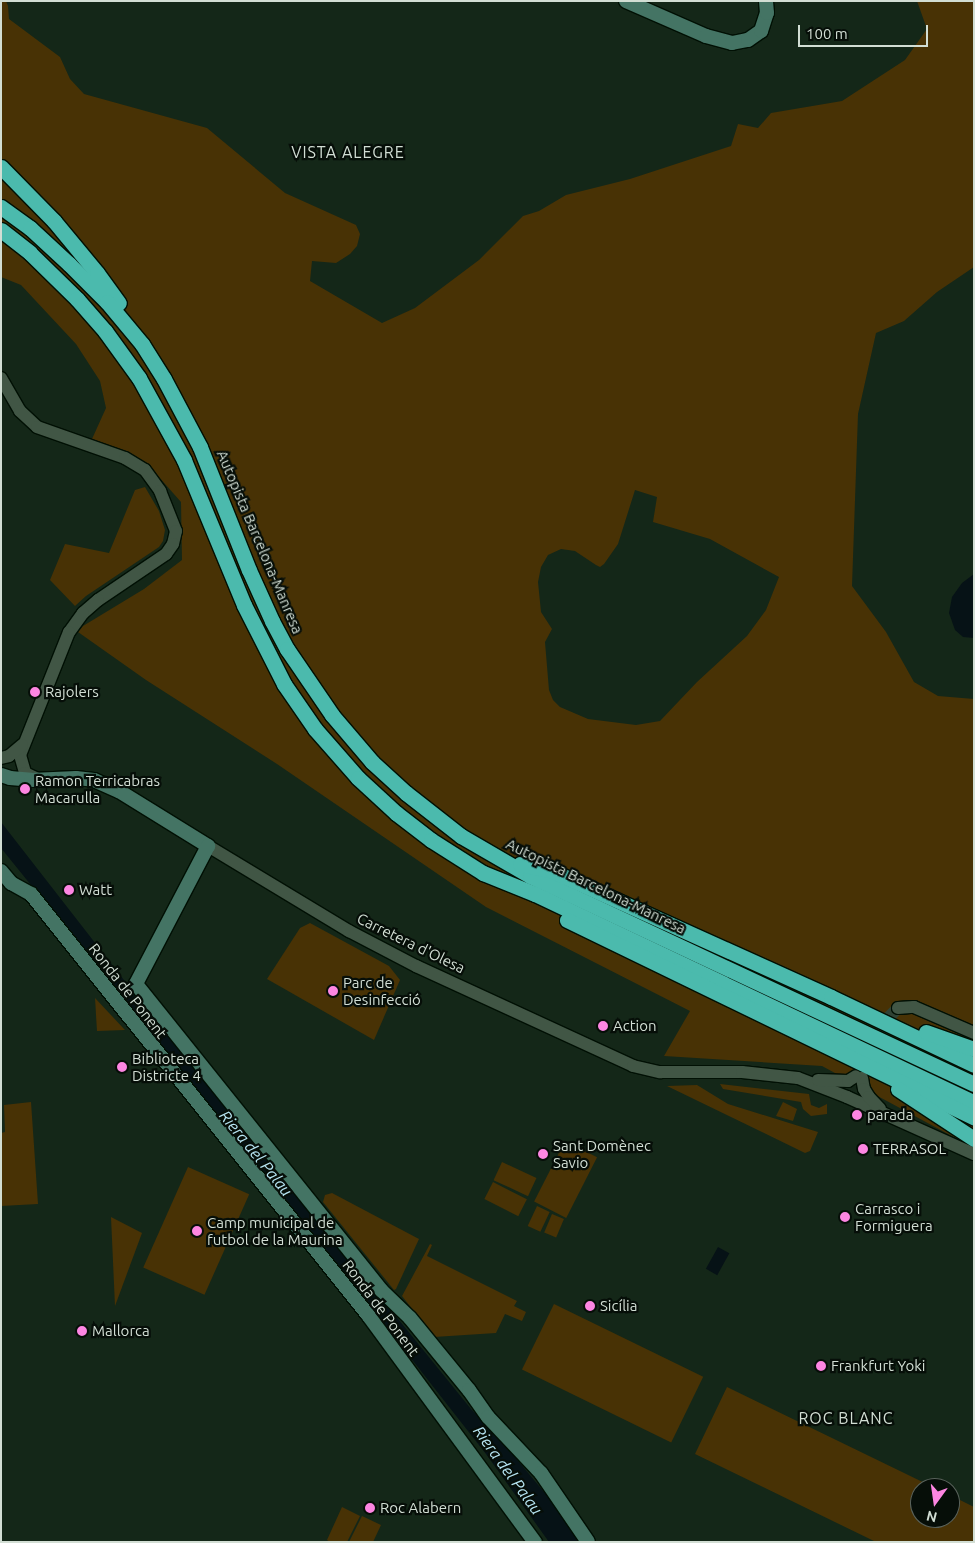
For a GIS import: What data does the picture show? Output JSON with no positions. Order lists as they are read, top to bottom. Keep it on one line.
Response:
{"streets":{"highway":["Autopista Barcelona-Manresa"],"main road":["Carretera d'Olesa","Ronda de Ponent"]},"crossings":[["Carretera d'Olesa","Ronda de Ponent"]],"districts":["VISTA ALEGRE","ROC BLANC"],"water":["Riera del Palau"],"places":["Rajolers","Ramon Terricabras Macarulla","Watt","Parc de Desinfecció","Action","Biblioteca Districte 4","parada","TERRASOL","Sant Domènec Savio","Carrasco i Formiguera","Camp municipal de futbol de la Maurina","Sicília","Mallorca","Frankfurt Yoki","Roc Alabern"],"scale_bar":"100 m","north":"bottom"}
